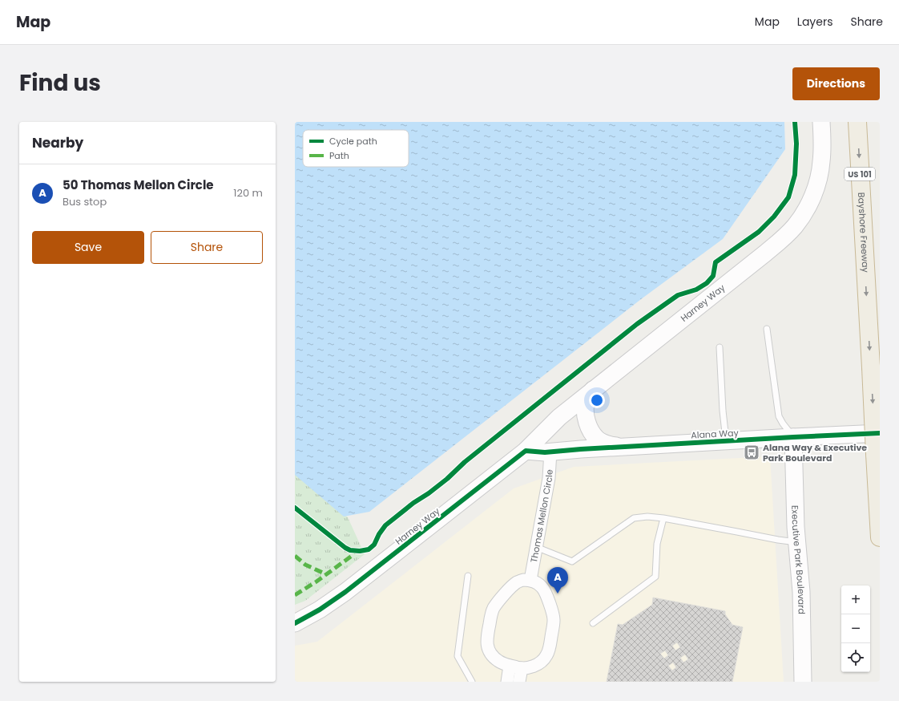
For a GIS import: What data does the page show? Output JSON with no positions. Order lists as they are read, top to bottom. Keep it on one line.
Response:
{"streets":{"highway":["US 101","Bayshore Freeway"],"street":["Harney Way","Alana Way","Thomas Mellon Circle","Executive Park Boulevard"]},"crossings":[["Alana Way","Thomas Mellon Circle"],["Alana Way","Executive Park Boulevard"]],"one_way":["Bayshore Freeway"],"places":{"bus stop":["Alana Way & Executive Park Boulevard"]},"legend":["Cycle path","Path"],"page":{"header":"Map","nav":["Map","Layers","Share"],"title":"Find us","buttons":["Directions",["Save","Share"]],"heading":"Nearby","list":[{"mark":"A","name":"50 Thomas Mellon Circle","note":"Bus stop","value":"120 m"}],"pins":"A","map_buttons":["+","−"]}}
